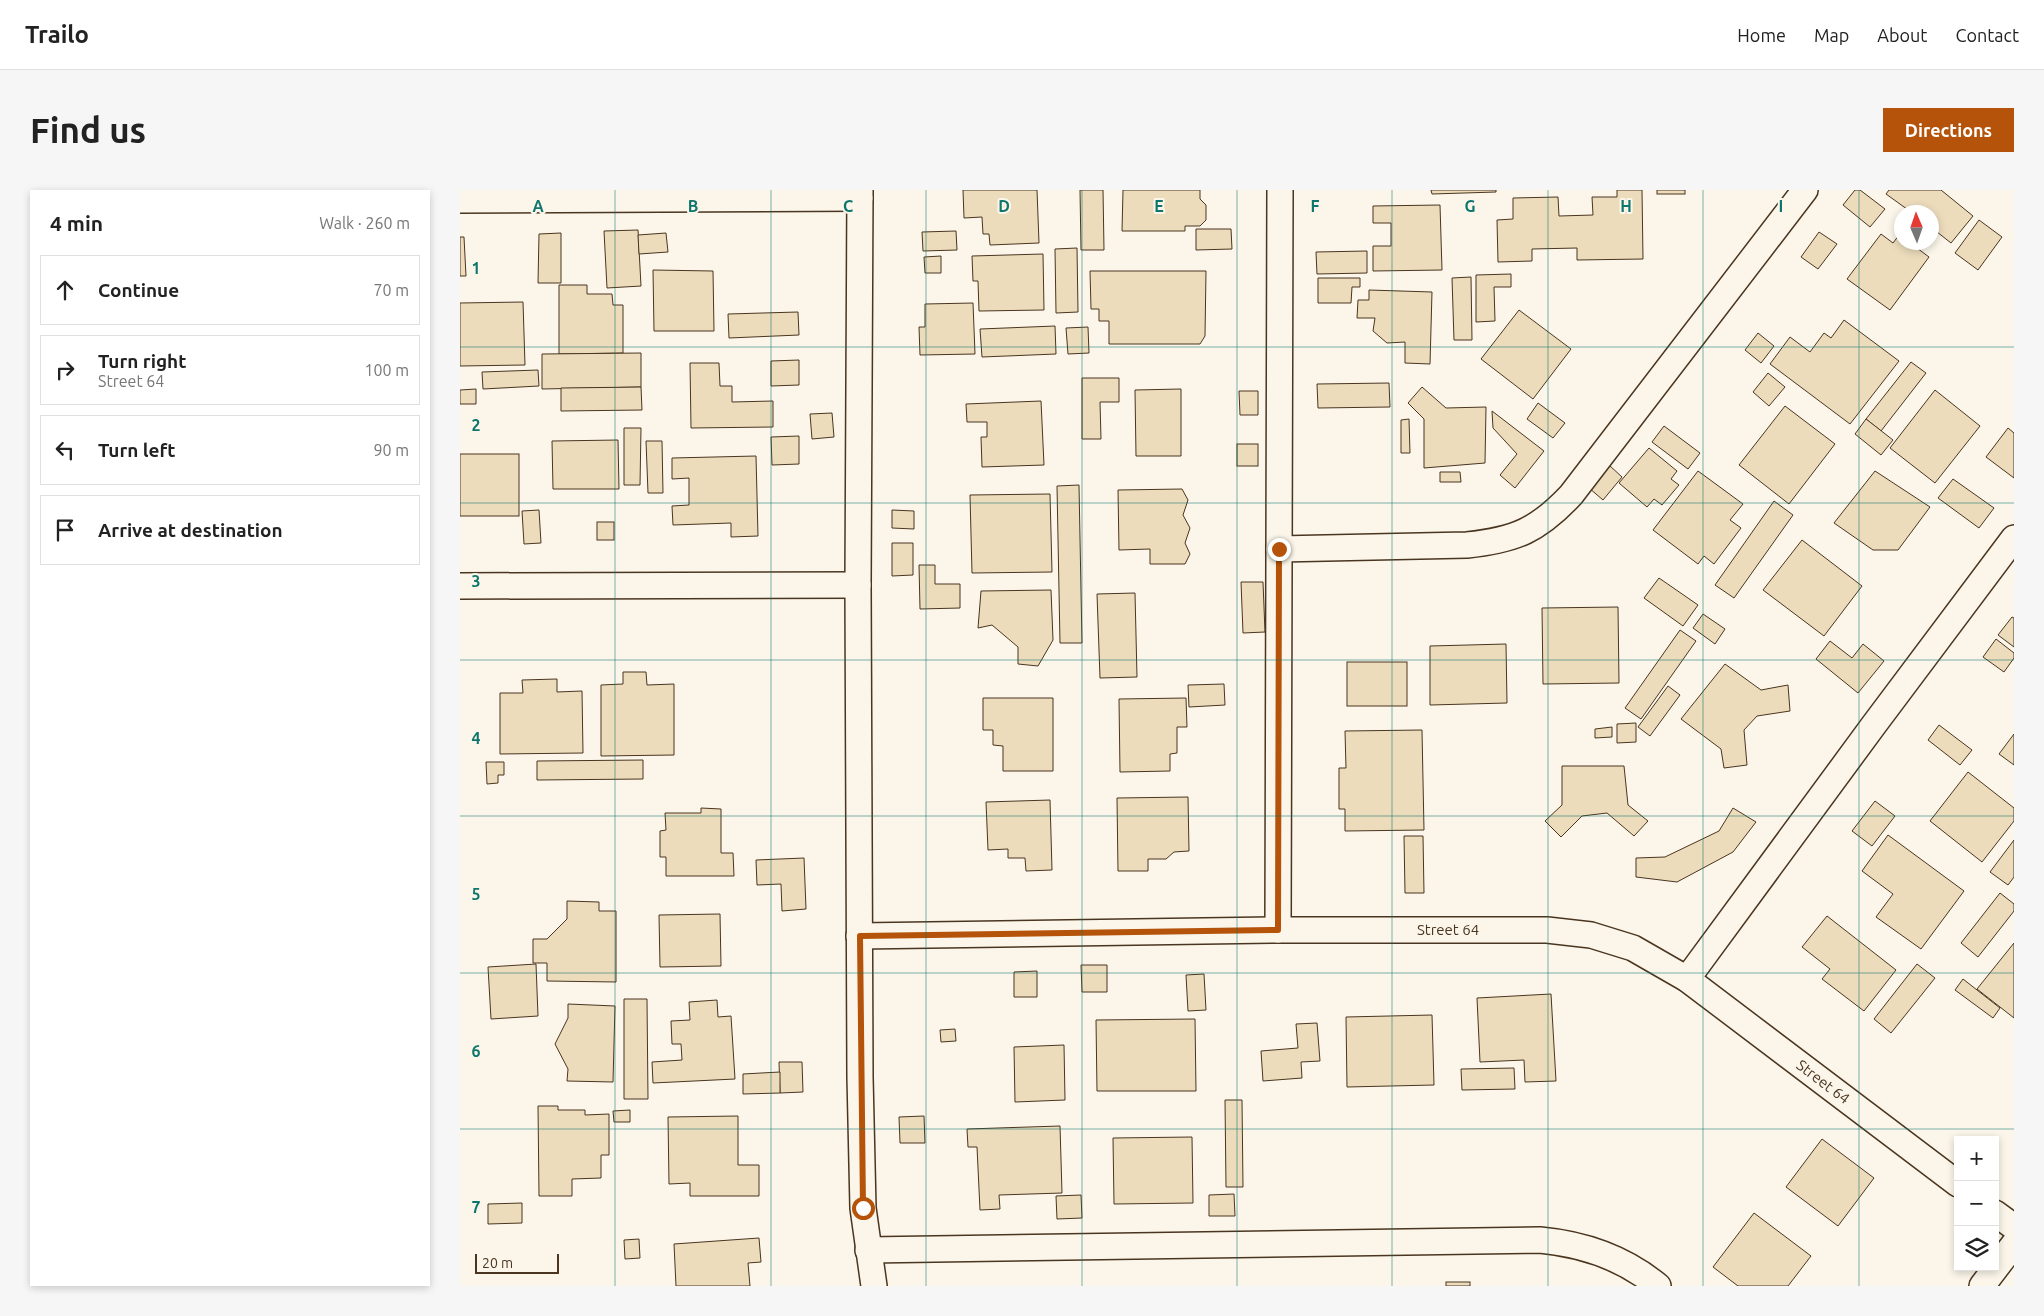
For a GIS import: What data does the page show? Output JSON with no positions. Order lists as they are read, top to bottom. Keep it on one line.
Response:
{"streets":{"street":["Street 64"]},"scale_bar":"20 m","north":"top","page":{"header":"Trailo","nav":["Home","Map","About","Contact"],"buttons":"Directions","title":"Find us","heading":["4 min","Walk · 260 m"],"list":[["Continue","70 m"],["Turn right","Street 64","100 m"],["Turn left","90 m"],"Arrive at destination"],"map_buttons":["+","−"],"scale":"20 m"},"grid":{"columns":["A","B","C","D","E","F","G","H","I"],"rows":["1","2","3","4","5","6","7"]}}
